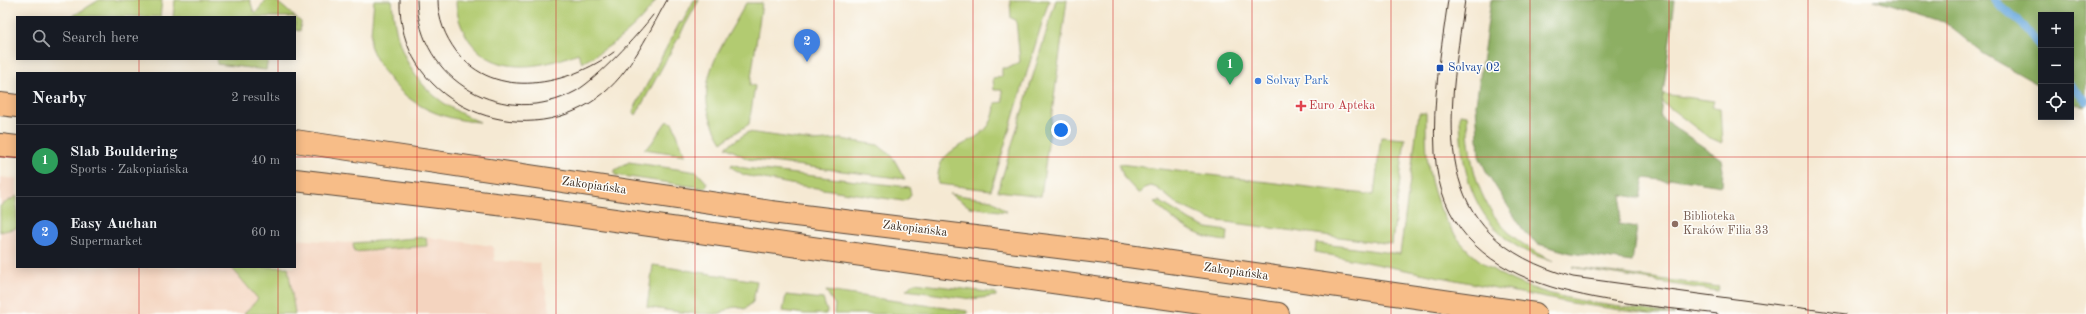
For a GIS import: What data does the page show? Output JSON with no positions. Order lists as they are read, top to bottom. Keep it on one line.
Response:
{"streets":{"main road":["Zakopiańska"]},"places":{"transit":["Solvay 02"],"other":["Solvay Park","Biblioteka Kraków Filia 33"],"health":["Euro Apteka"]},"page":{"map_buttons":["+","−"],"search":"Search here","pins":["2","1"],"heading":["Nearby","2 results"],"list":[{"mark":"1","name":"Slab Bouldering","note":"Sports · Zakopiańska","value":"40 m"},{"mark":"2","name":"Easy Auchan","note":"Supermarket","value":"60 m"}]}}
